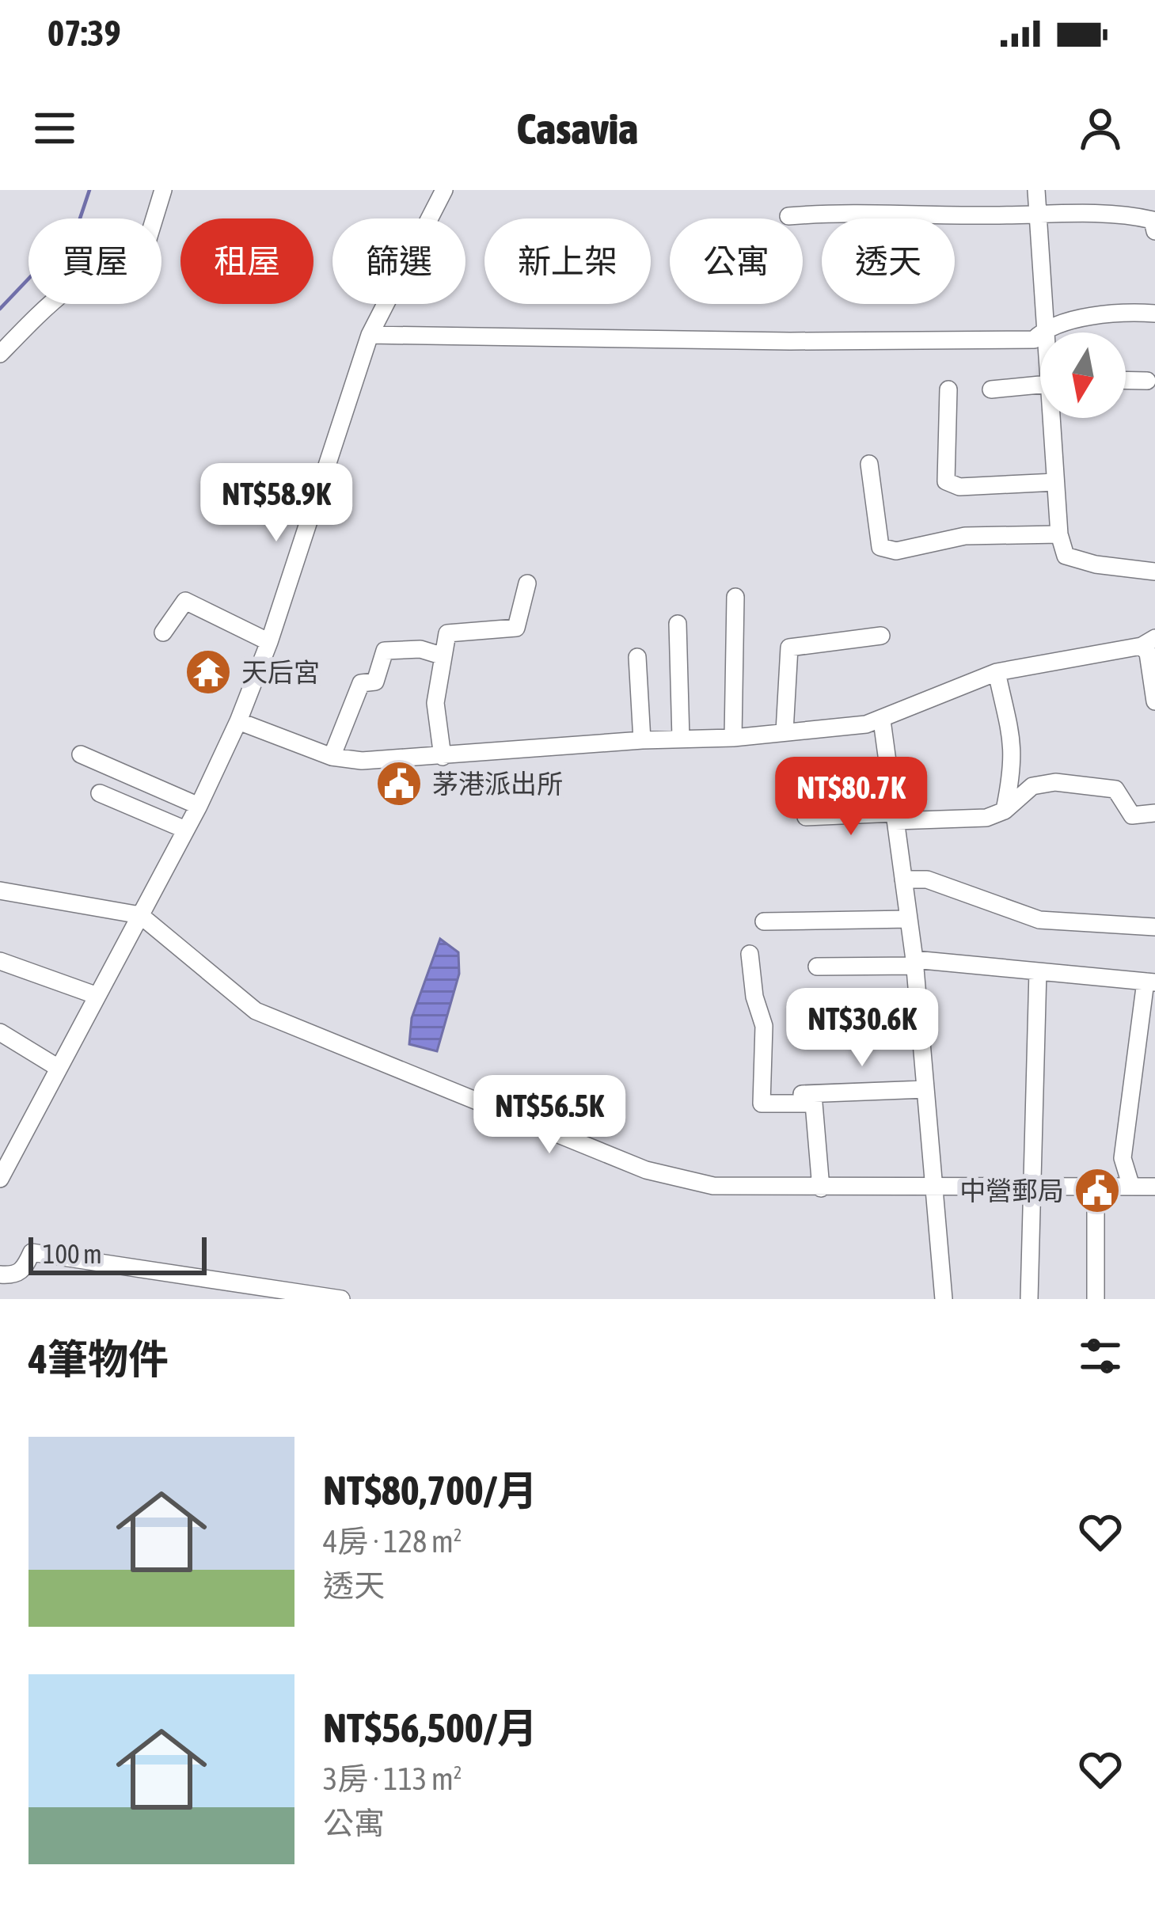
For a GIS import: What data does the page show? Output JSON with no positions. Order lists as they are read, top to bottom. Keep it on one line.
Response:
{"places":{"temple":["天后宮"],"public building":["茅港派出所","中營郵局"]},"scale_bar":"100 m","north":"bottom","page":{"status":"07:39","header":"Casavia","chip":["買屋","租屋","篩選","新上架","公寓","透天"],"price":["NT$58.9K","NT$80.7K","NT$30.6K","NT$56.5K"],"scale":"100 m","heading":"4筆物件","list":[{"name":"NT$80,700/月","note":"4房 · 128 m² · 透天"},{"name":"NT$56,500/月","note":"3房 · 113 m² · 公寓"}]}}
